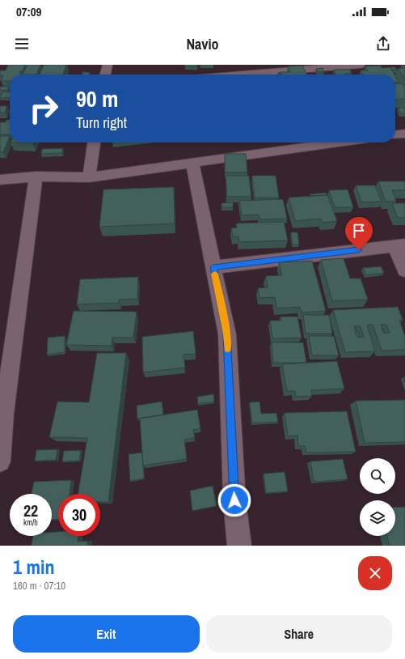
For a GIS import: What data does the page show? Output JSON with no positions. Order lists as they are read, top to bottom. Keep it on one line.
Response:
{"page":{"status":"07:09","header":"Navio","turn":["90 m","Turn right"],"speed":"22 km/h","limit":"30","heading":["1 min","160 m · 07:10"],"buttons":["Exit","Share"]}}
